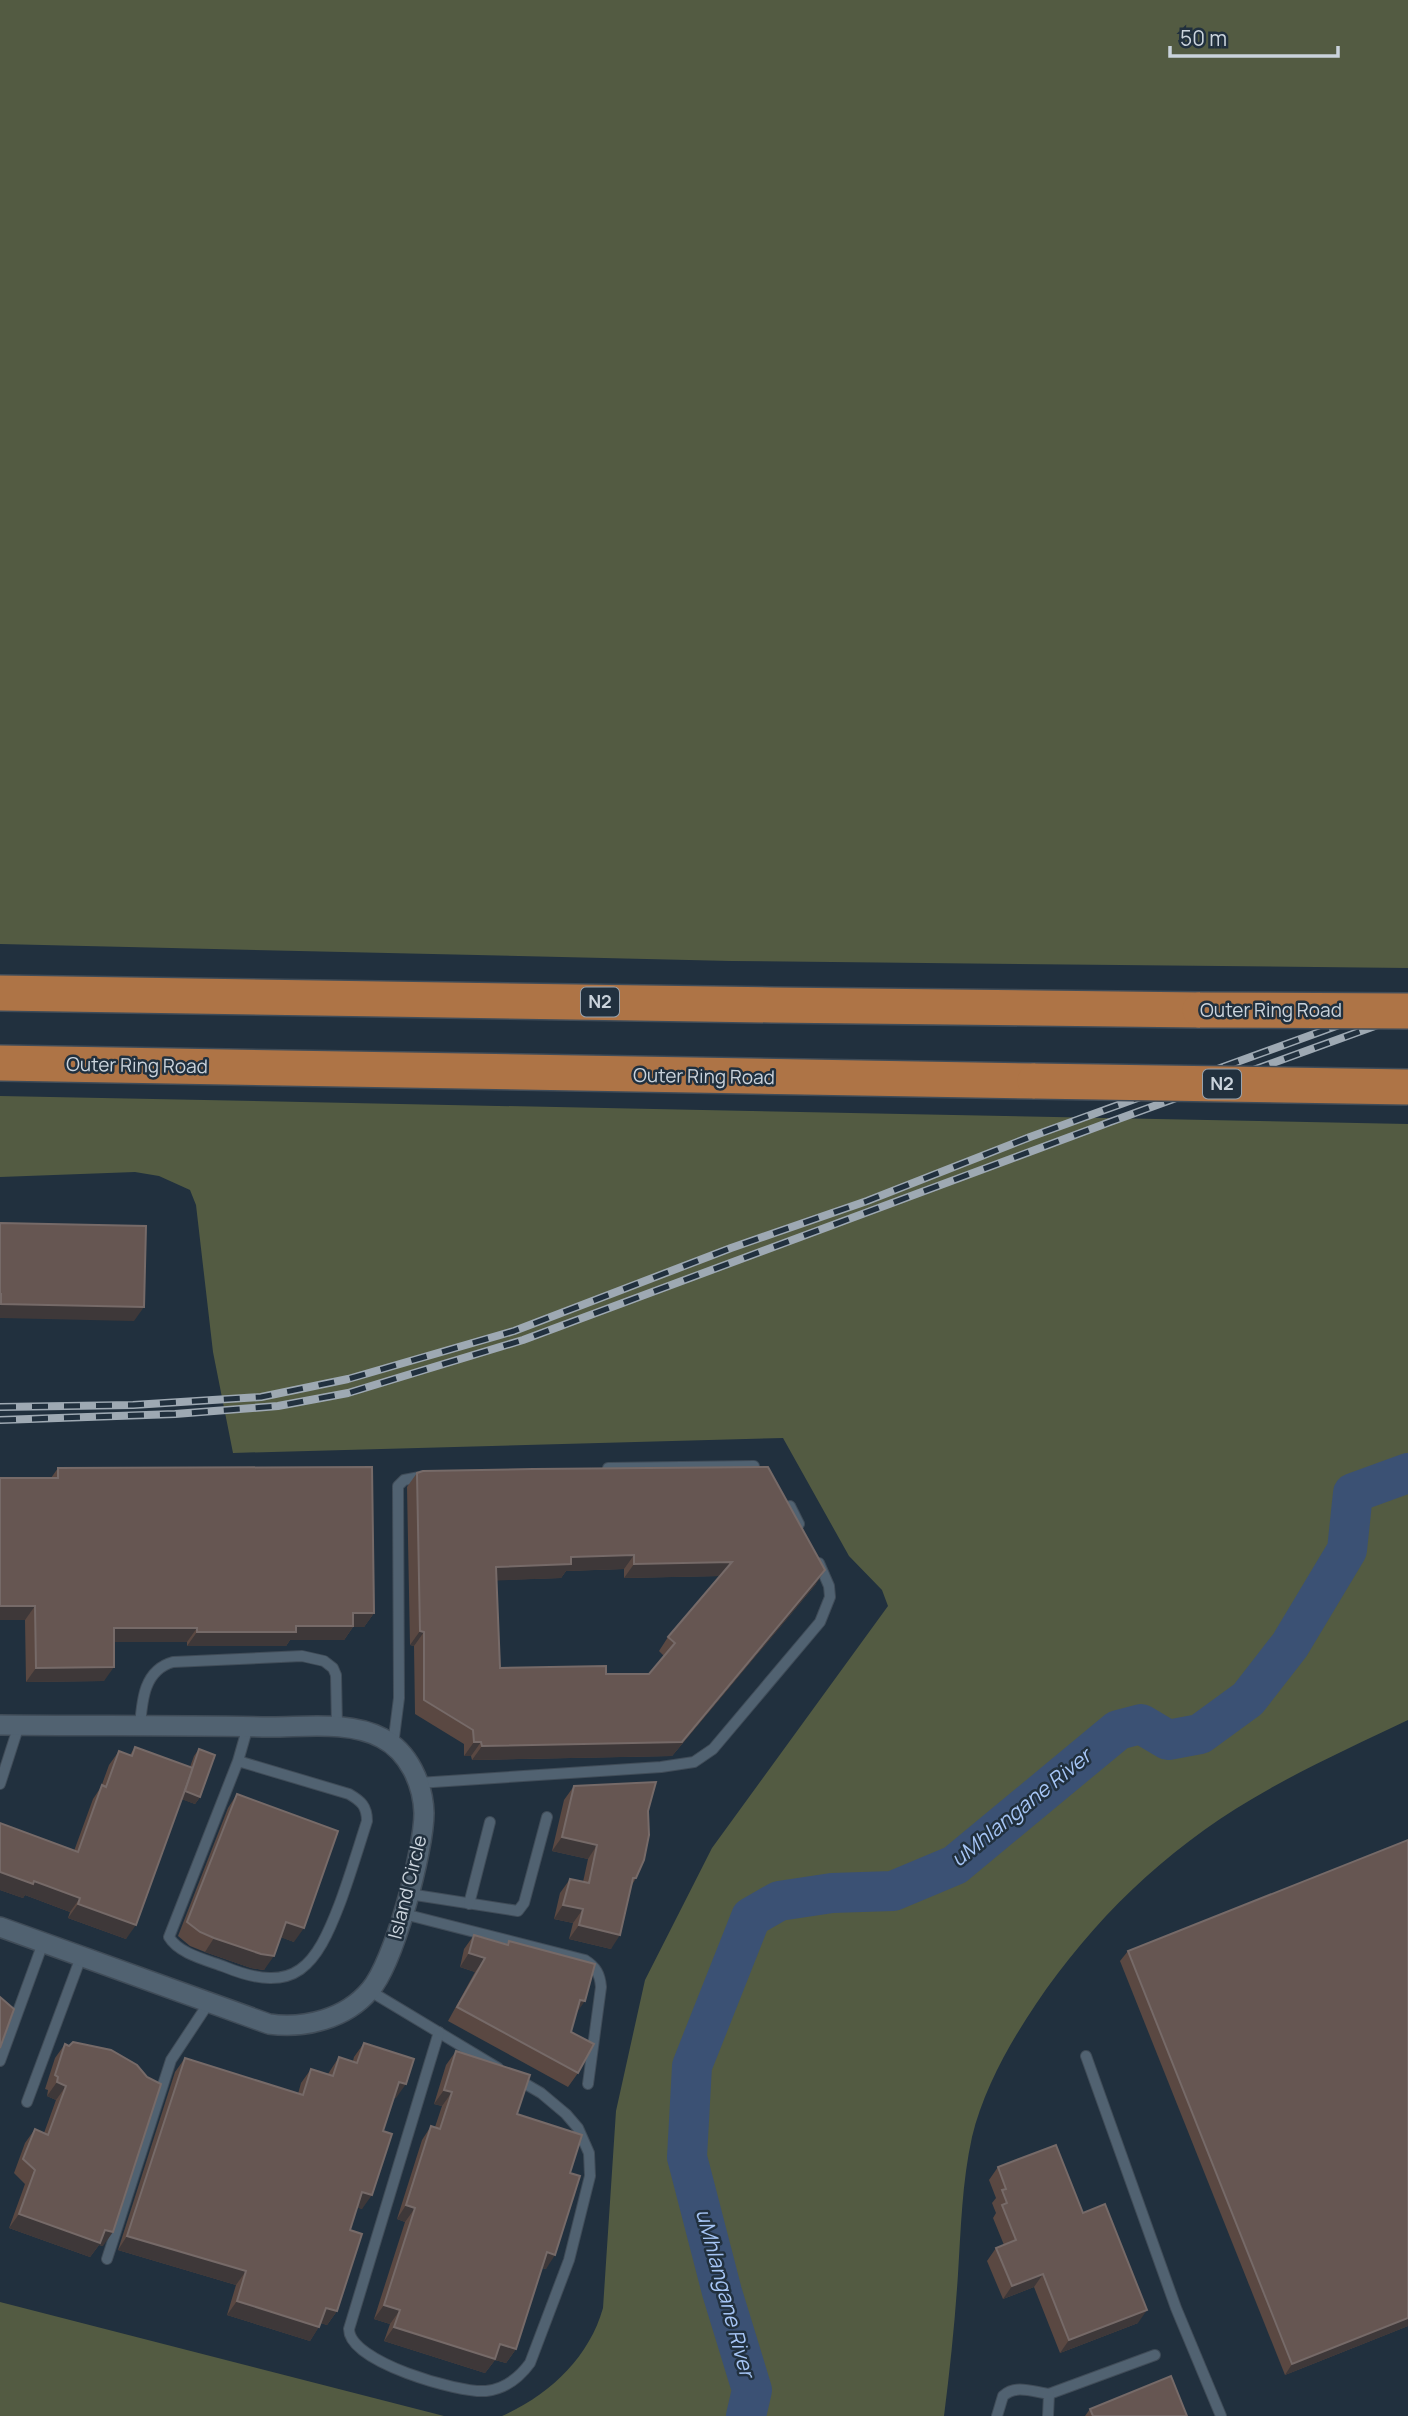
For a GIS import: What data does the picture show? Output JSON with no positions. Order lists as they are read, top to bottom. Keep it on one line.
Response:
{"streets":{"highway":["N2","Outer Ring Road"],"street":["Island Circle"]},"water":["uMhlangane River"],"scale_bar":"50 m"}
